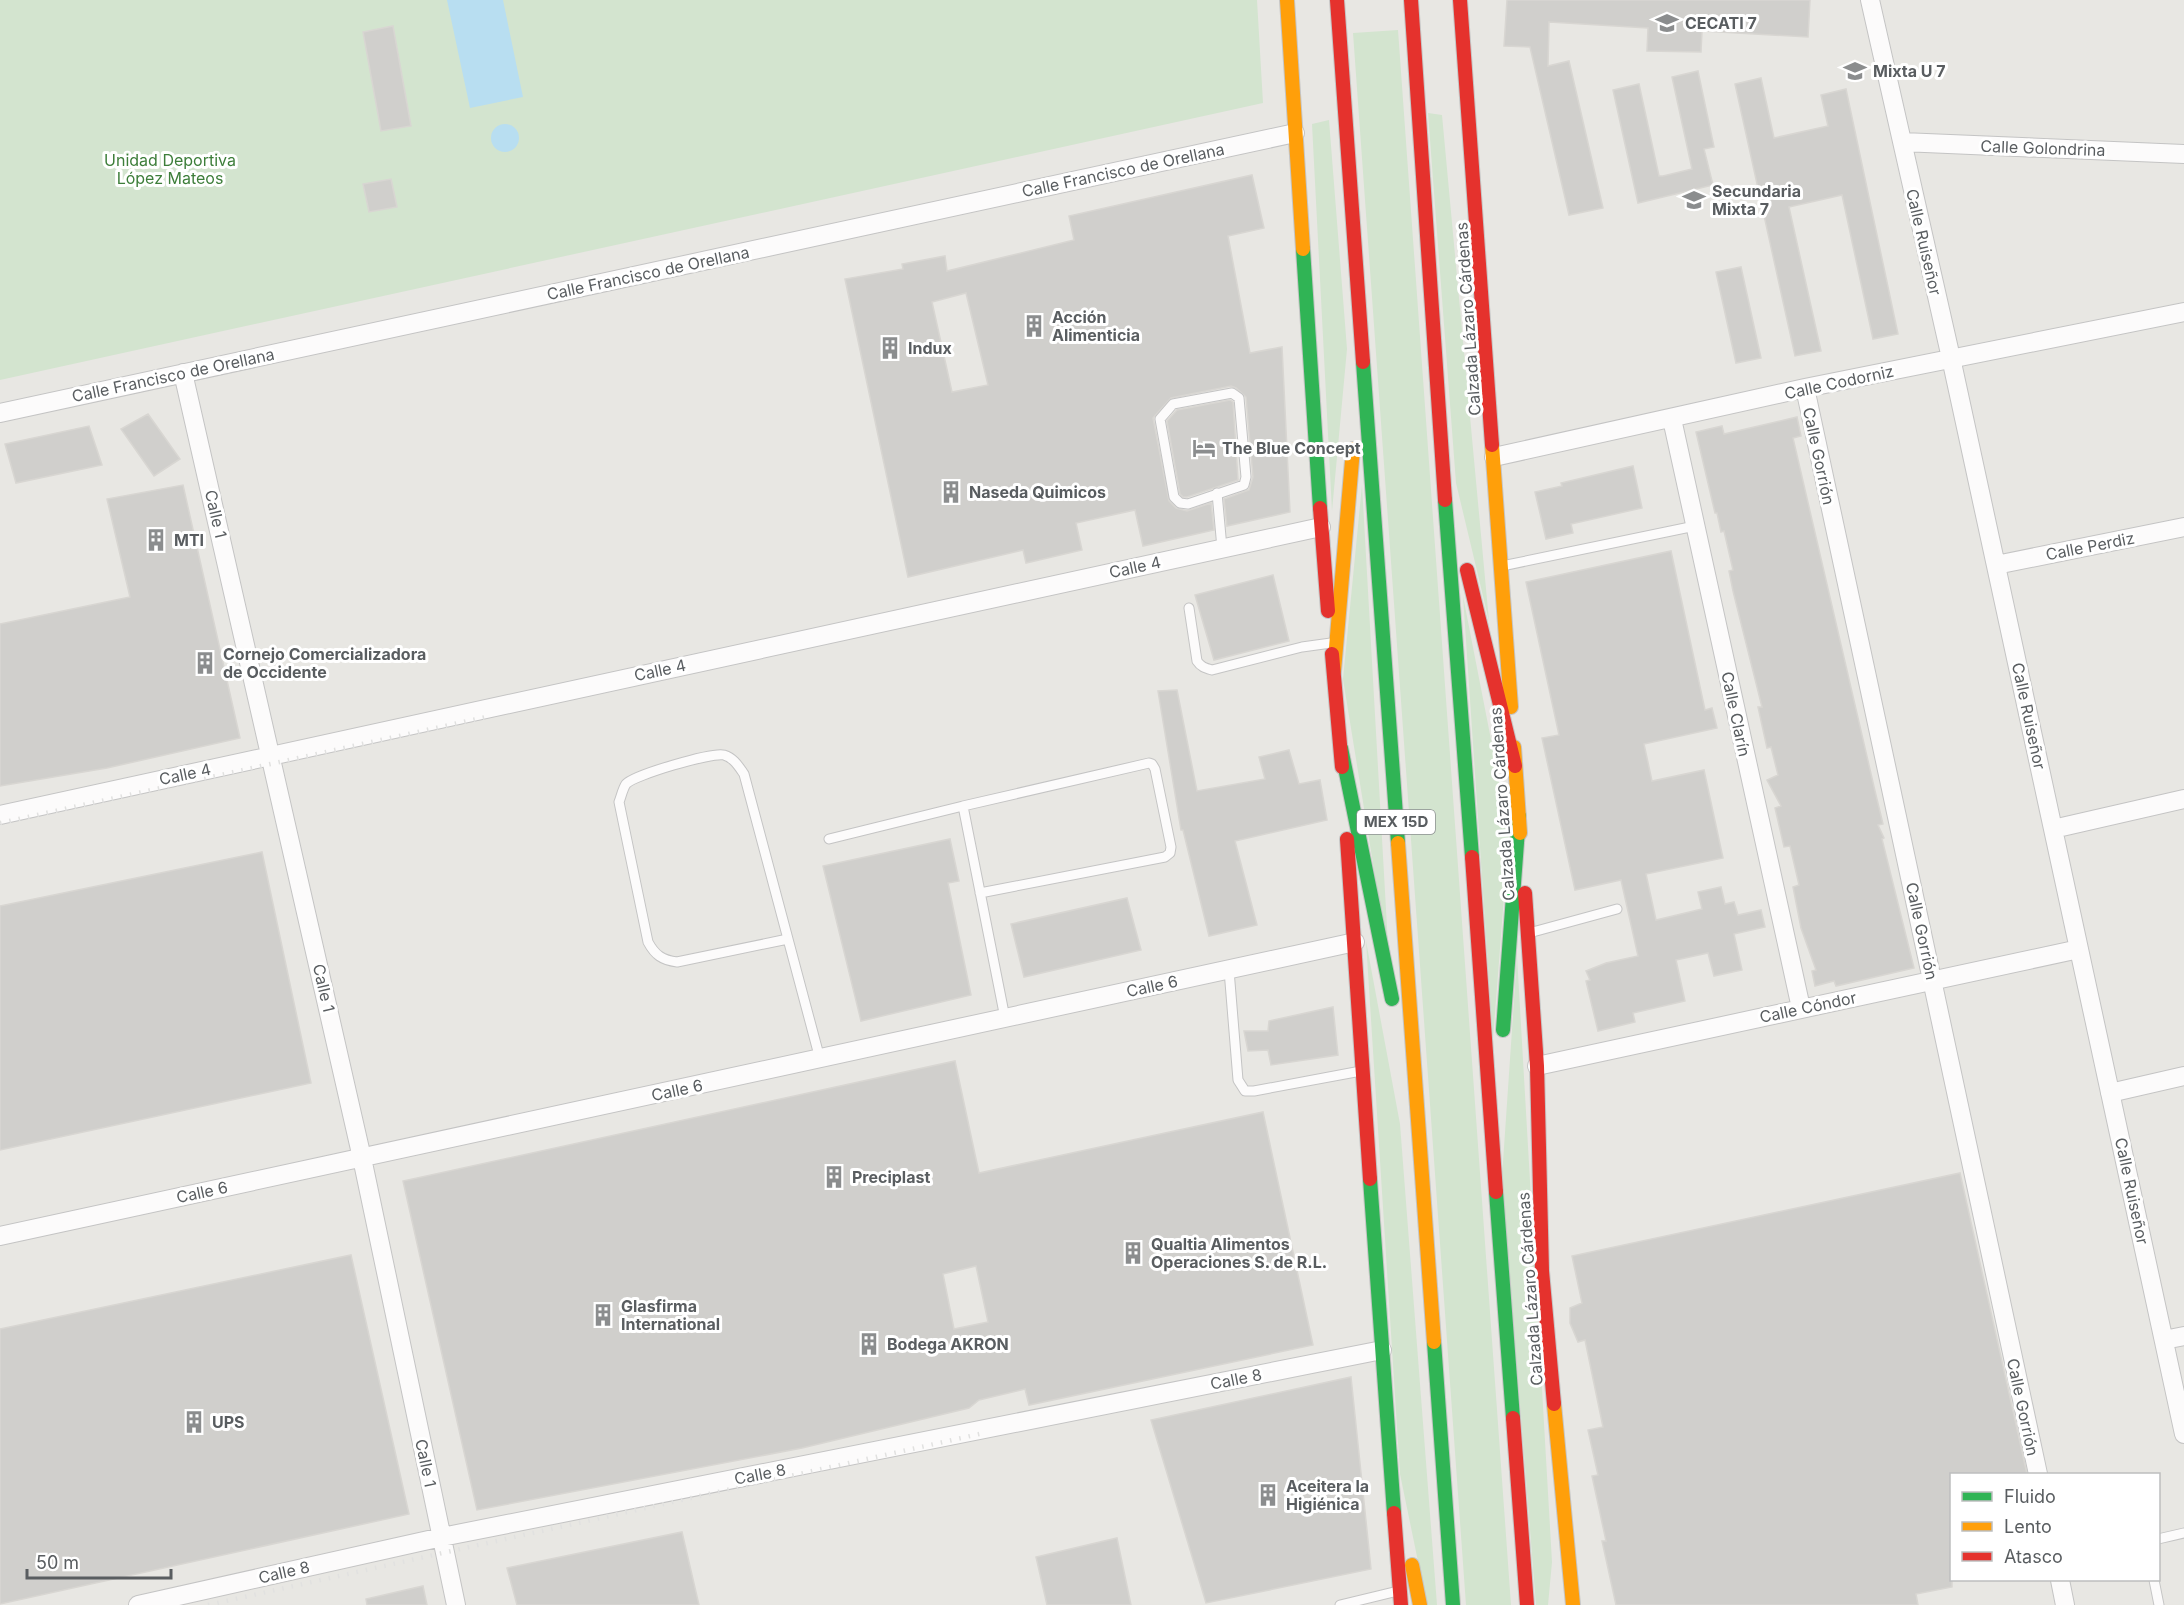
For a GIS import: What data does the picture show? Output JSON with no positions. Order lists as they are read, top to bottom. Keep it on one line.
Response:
{"streets":{"main road":["Calzada Lázaro Cárdenas","MEX 15D"],"street":["Calle Golondrina","Calle Francisco de Orellana","Calle Ruiseñor","Calle Codorniz","Calle Gorrión","Calle 1","Calle Perdiz","Calle 4","Calle Clarín","Calle 6","Calle Cóndor","Calle 8"]},"crossings":[["Calle Golondrina","Calle Ruiseñor"],["Calle Francisco de Orellana","Calle 1"],["Calle Ruiseñor","Calle Codorniz"],["Calle Ruiseñor","Calle Perdiz"],["Calle Ruiseñor","Calle Cóndor"],["Calzada Lázaro Cárdenas","Calle Codorniz"],["Calzada Lázaro Cárdenas","Calle Cóndor"],["Calle Codorniz","Calle Gorrión"],["Calle Codorniz","Calle Clarín"],["Calle Gorrión","Calle Cóndor"],["Calle 1","Calle 4"],["Calle 1","Calle 6"],["Calle 1","Calle 8"],["Calle Clarín","Calle Cóndor"]],"parks":["Unidad Deportiva López Mateos"],"places":{"school or university":["CECATI 7","Mixta U 7","Secundaria Mixta 7"],"building":["Acción Alimenticia","Indux","Naseda Quimicos","MTI","Cornejo Comercializadora de Occidente","Preciplast","Qualtia Alimentos Operaciones S. de R.L.","Glasfirma International","Bodega AKRON","UPS","Aceitera la Higiénica"],"hotel":["The Blue Concept"]},"legend":["Fluido","Lento","Atasco"],"scale_bar":"50 m"}
